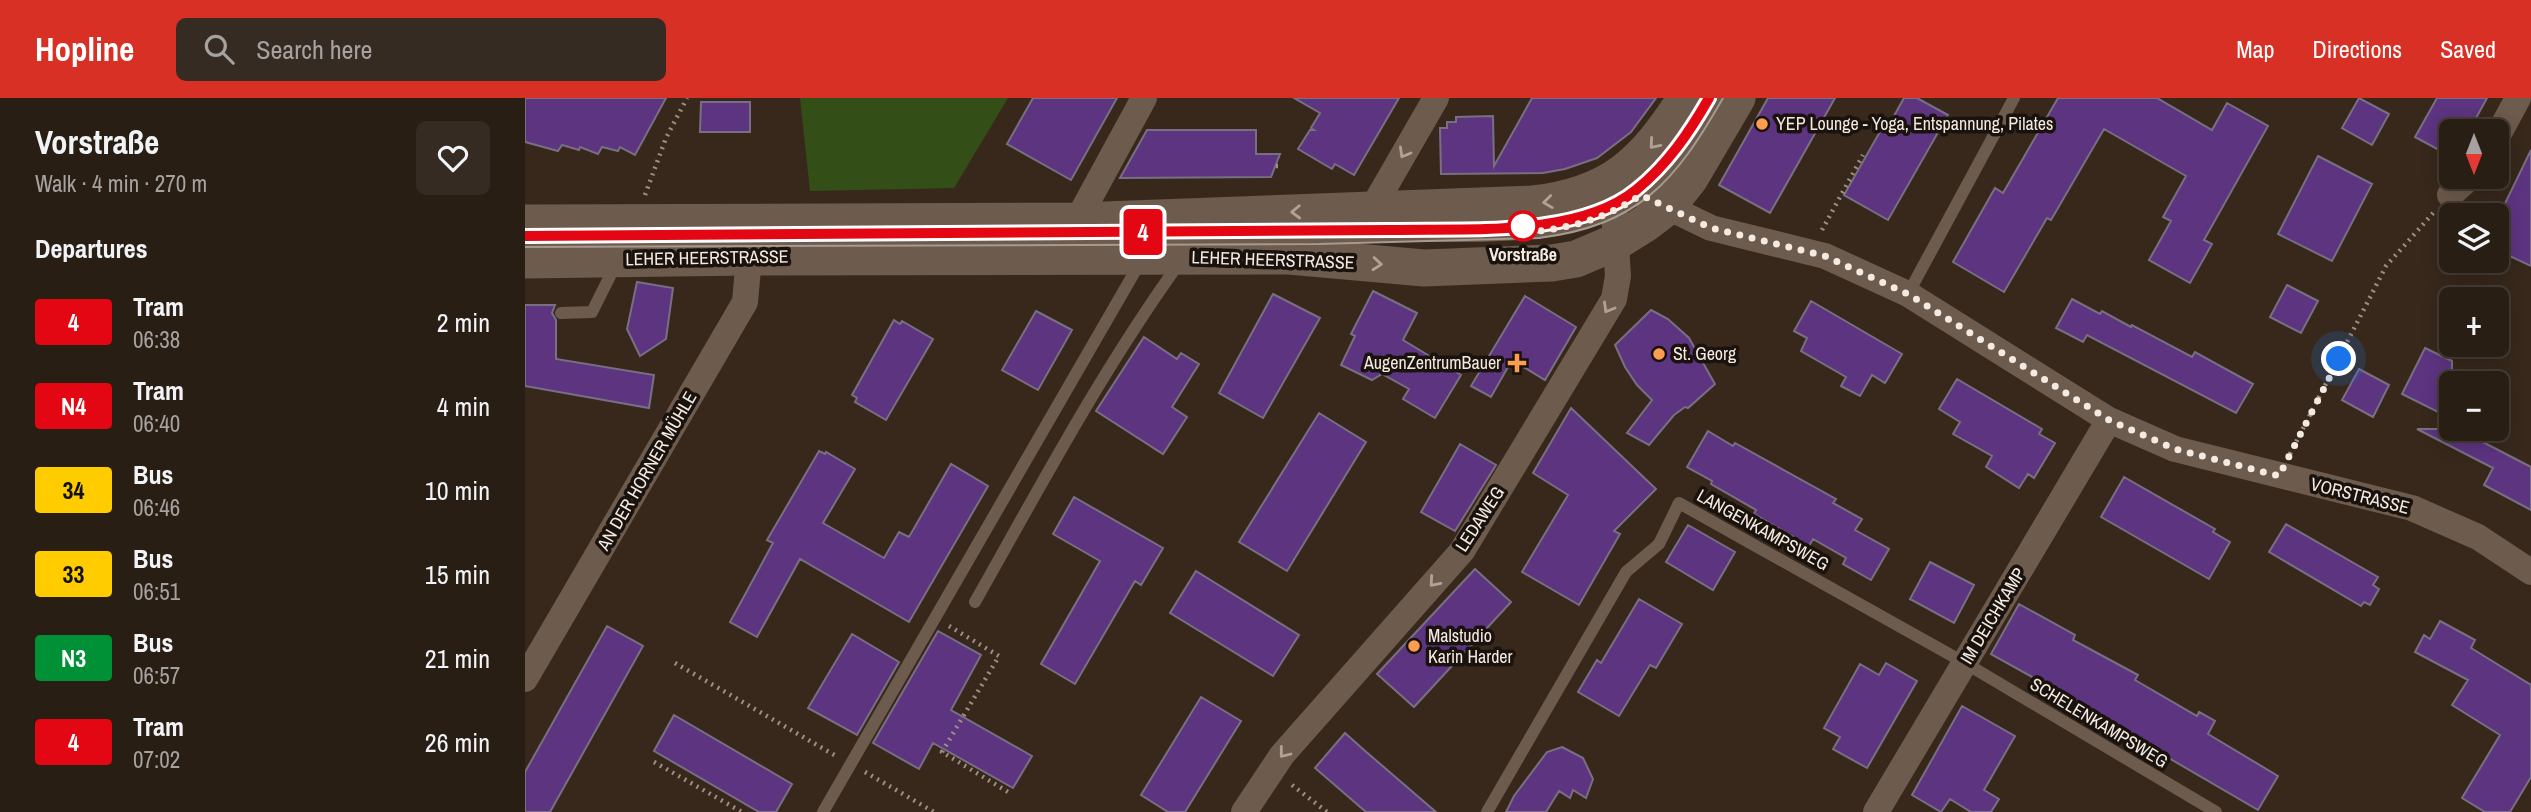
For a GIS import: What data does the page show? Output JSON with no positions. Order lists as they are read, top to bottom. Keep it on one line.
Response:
{"streets":{"main road":["LEHER HEERSTRASSE"],"street":["AN DER HORNER MÜHLE","VORSTRASSE","LEDAWEG","IM DEICHKAMP"],"lane":["LANGENKAMPSWEG","SCHELENKAMPSWEG"]},"crossings":[["LEHER HEERSTRASSE","AN DER HORNER MÜHLE"],["LEHER HEERSTRASSE","VORSTRASSE"],["LEHER HEERSTRASSE","LEDAWEG"],["VORSTRASSE","LEDAWEG"],["VORSTRASSE","IM DEICHKAMP"],["LANGENKAMPSWEG","IM DEICHKAMP"],["LANGENKAMPSWEG","SCHELENKAMPSWEG"],["IM DEICHKAMP","SCHELENKAMPSWEG"]],"one_way":["LEDAWEG"],"places":{"other":["YEP Lounge - Yoga, Entspannung, Pilates","Vorstraße","St. Georg","Malstudio Karin Harder"],"health":["AugenZentrumBauer"]},"lines":["tram line 4"],"north":"bottom","page":{"header":"Hopline","search":"Search here","nav":["Map","Directions","Saved"],"heading":[["Vorstraße","Walk · 4 min · 270 m"],"Departures"],"on_map":"4","map_buttons":["+","−"],"list":[{"mark":"4","name":"Tram","note":"06:38","value":"2 min"},{"mark":"N4","name":"Tram","note":"06:40","value":"4 min"},{"mark":"34","name":"Bus","note":"06:46","value":"10 min"},{"mark":"33","name":"Bus","note":"06:51","value":"15 min"},{"mark":"N3","name":"Bus","note":"06:57","value":"21 min"},{"mark":"4","name":"Tram","note":"07:02","value":"26 min"}]}}
